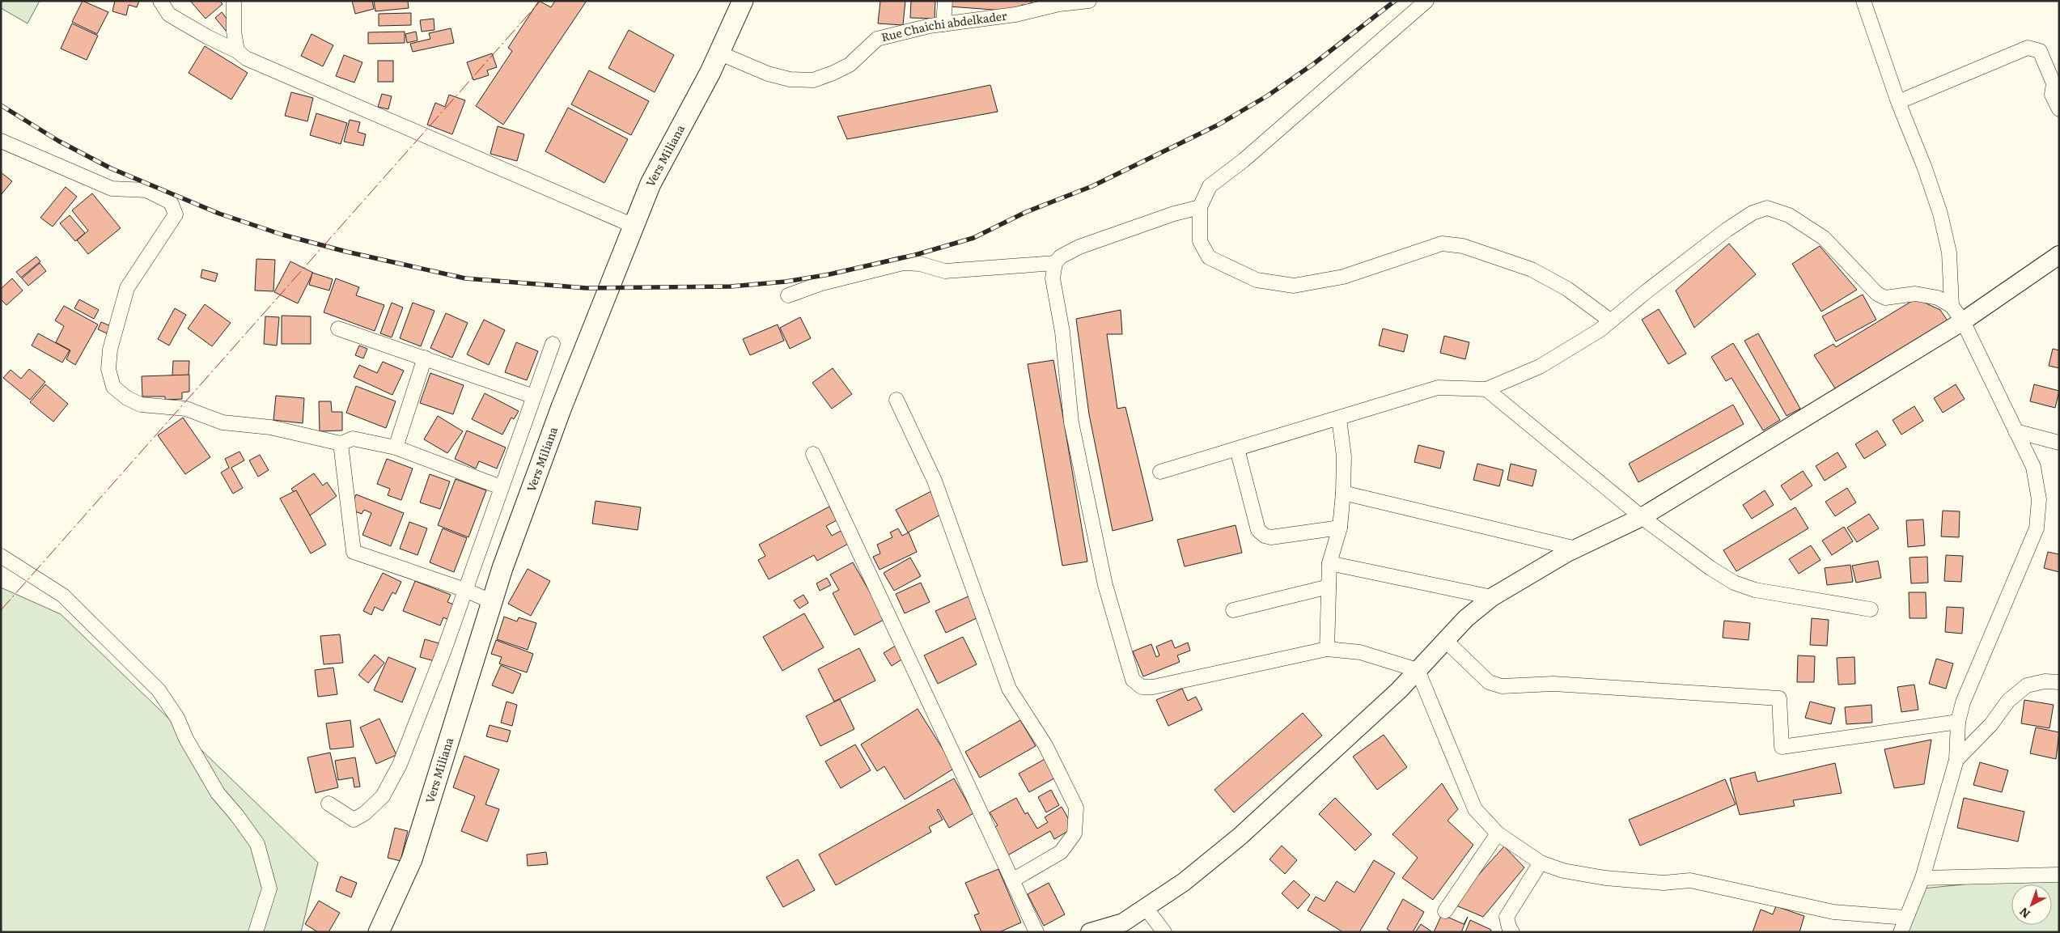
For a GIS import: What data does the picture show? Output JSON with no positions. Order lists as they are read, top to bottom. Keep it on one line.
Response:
{"streets":{"main road":["Vers Miliana"],"street":["Rue Chaichi abdelkader"]},"crossings":[["Rue Chaichi abdelkader","Vers Miliana"]],"north":"bottom left"}
